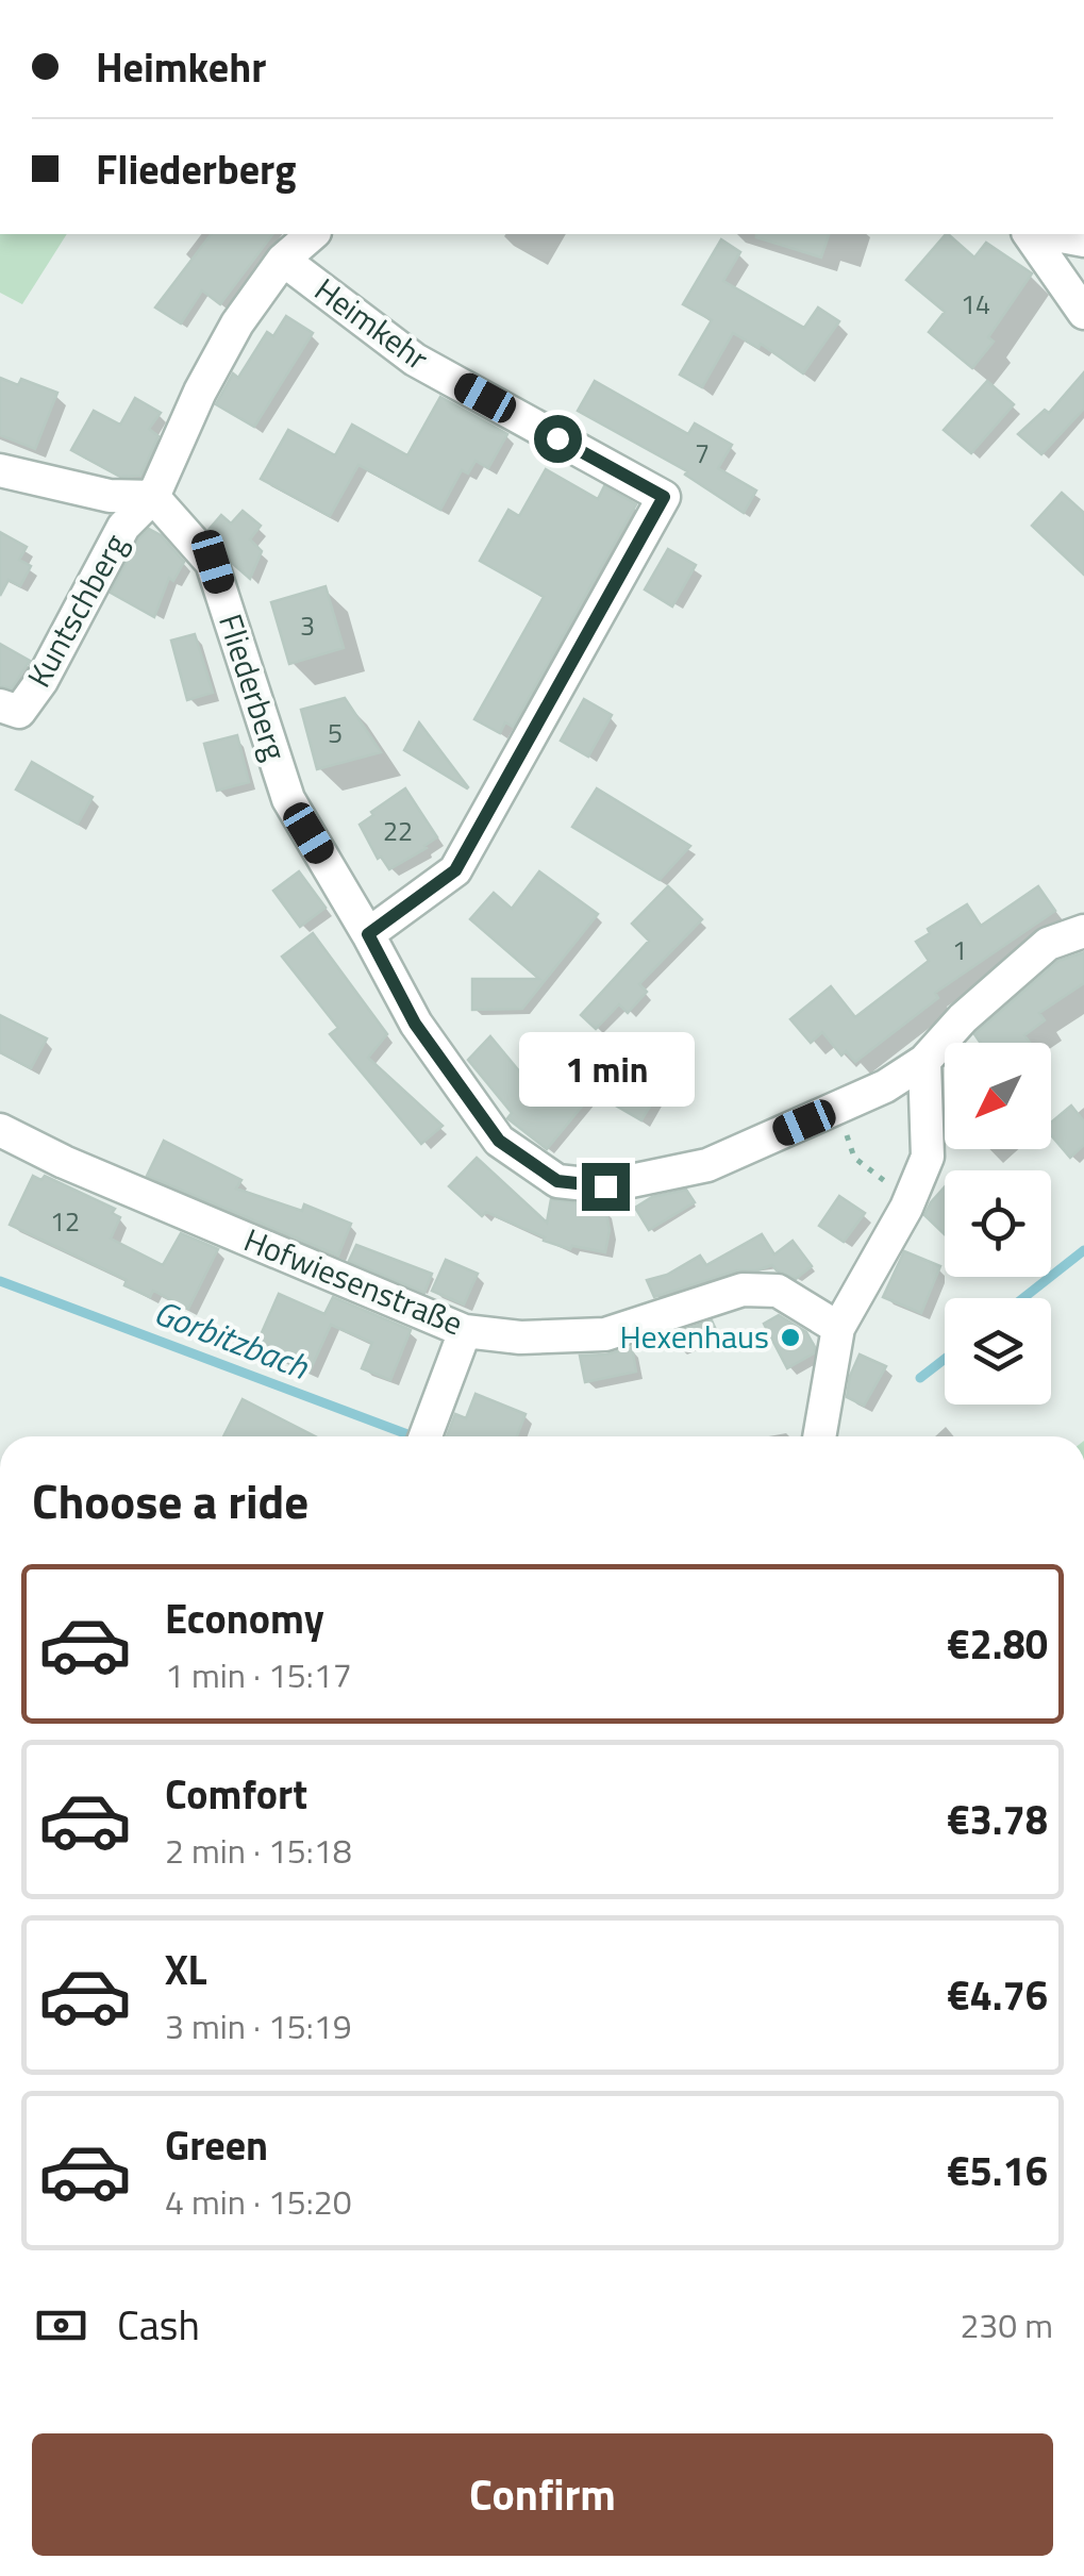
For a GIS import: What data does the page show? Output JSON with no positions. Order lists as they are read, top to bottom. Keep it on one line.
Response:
{"streets":{"street":["Heimkehr","Kuntschberg","Fliederberg","Hofwiesenstraße"]},"crossings":[["Heimkehr","Fliederberg"],["Kuntschberg","Fliederberg"]],"water":["Gorbitzbach"],"places":["Hexenhaus"],"house_numbers":["14","7","3","5","22","1","12"],"north":"bottom left","page":{"banner":["Heimkehr","Fliederberg"],"bubble":"1 min","heading":"Choose a ride","list":[{"name":"Economy","note":"1 min · 15:17","value":"€2.80"},{"name":"Comfort","note":"2 min · 15:18","value":"€3.78"},{"name":"XL","note":"3 min · 15:19","value":"€4.76"},{"name":"Green","note":"4 min · 15:20","value":"€5.16"}],"pay":["Cash","230 m"],"buttons":"Confirm"}}
